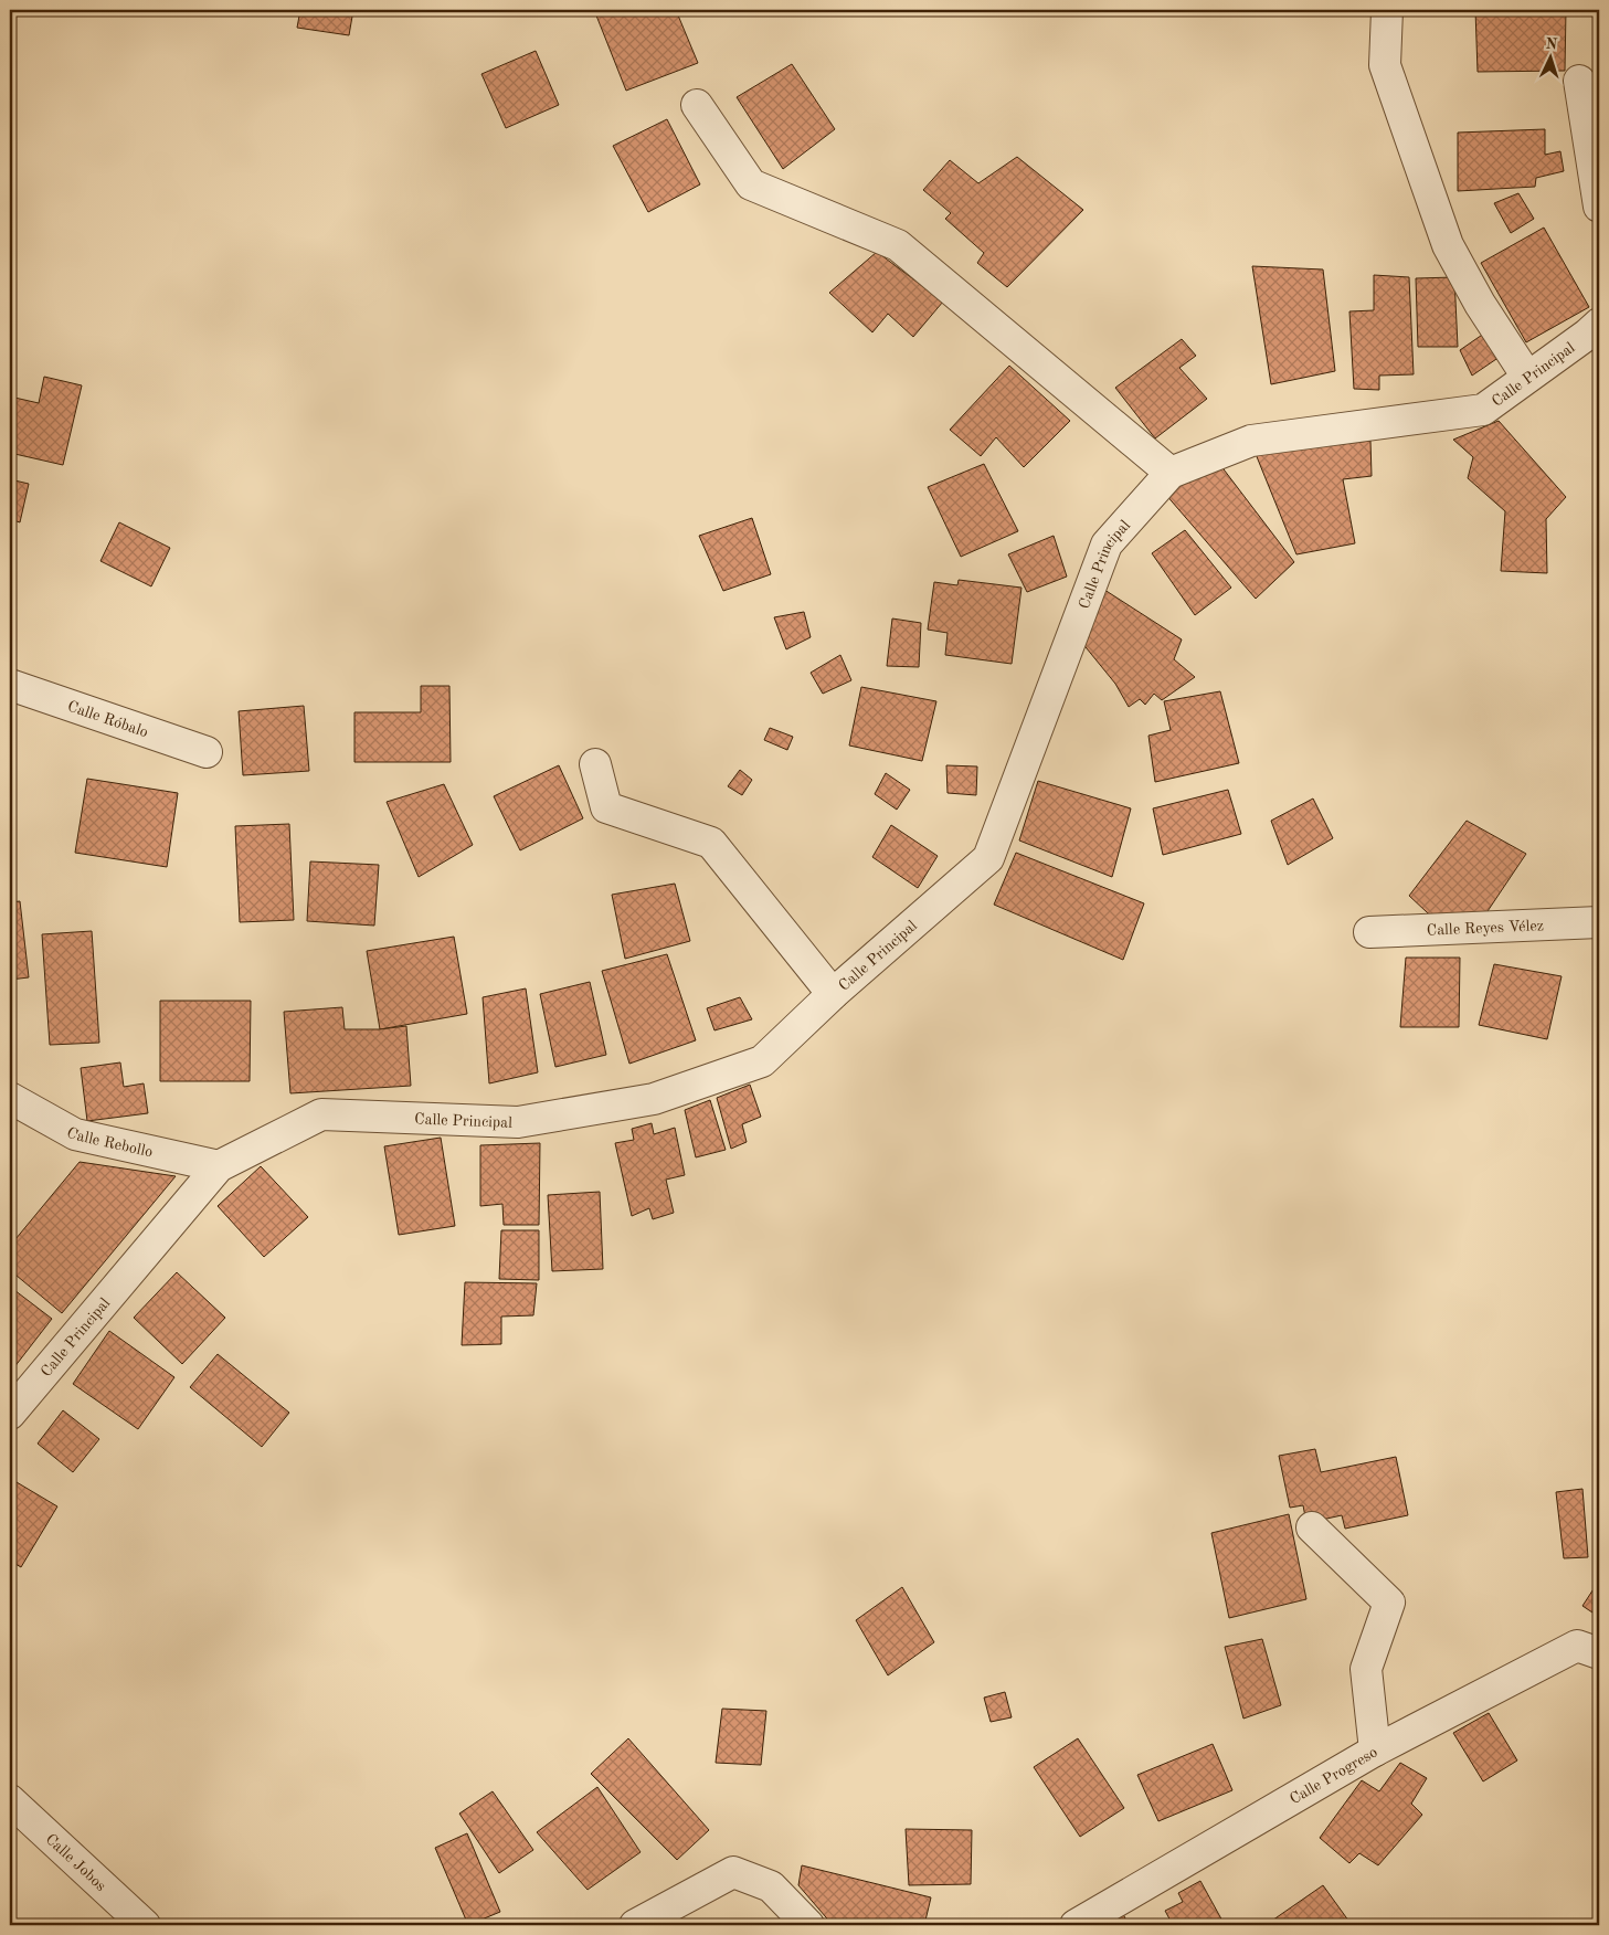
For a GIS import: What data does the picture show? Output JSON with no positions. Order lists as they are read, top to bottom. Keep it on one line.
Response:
{"streets":{"street":["Calle Principal","Calle Róbalo","Calle Reyes Vélez","Calle Rebollo","Calle Progreso","Calle Jobos"]},"crossings":[["Calle Principal","Calle Rebollo"]],"north":"top"}
